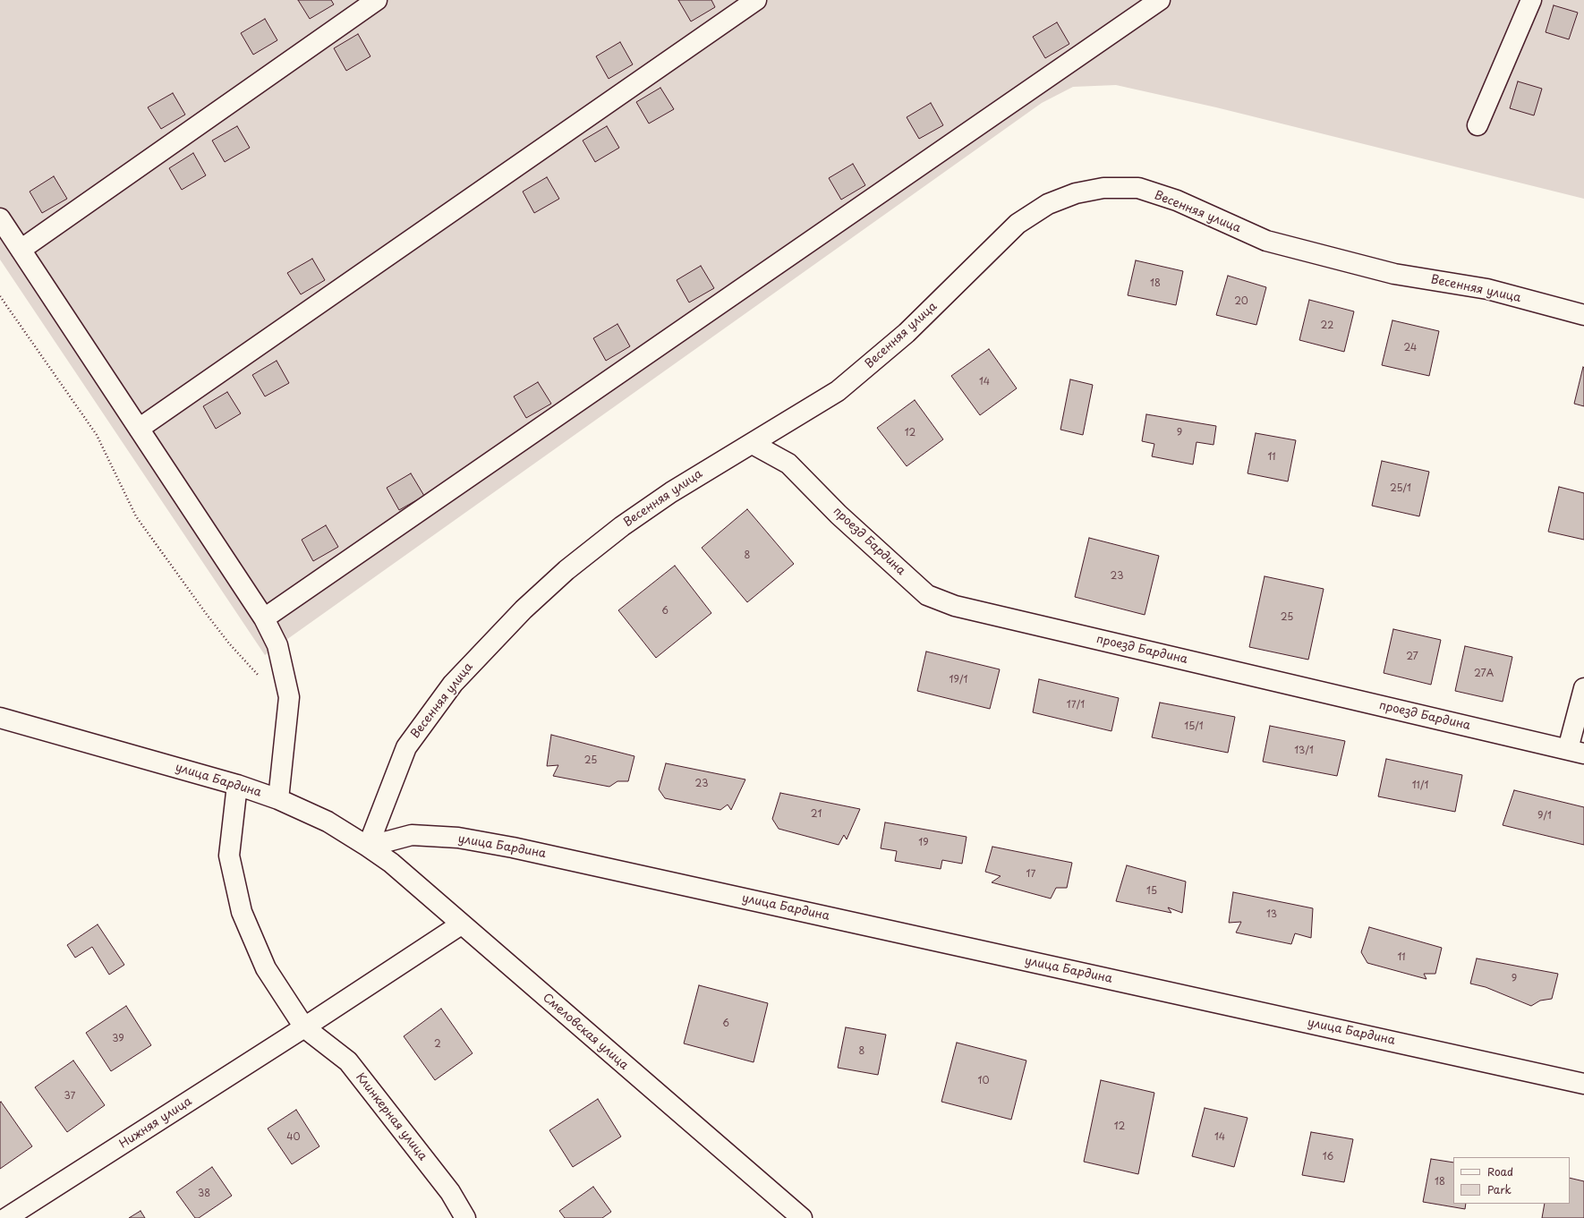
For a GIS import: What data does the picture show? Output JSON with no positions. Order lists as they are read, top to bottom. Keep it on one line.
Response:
{"streets":{"street":["Весенняя улица","проезд Бардина","улица Бардина","Смеловская улица","Клинкерная улица","Нижняя улица"]},"crossings":[["Весенняя улица","проезд Бардина"],["Весенняя улица","улица Бардина"],["Весенняя улица","Смеловская улица"],["улица Бардина","Смеловская улица"],["улица Бардина","Клинкерная улица"],["Смеловская улица","Нижняя улица"],["Клинкерная улица","Нижняя улица"]],"house_numbers":["18","20","22","24","14","12","9","11","25/1","8","23","6","25","27","27А","19/1","17/1","15/1","13/1","25","23","11/1","21","9/1","19","17","15","13","11","9","6","39","2","8","10","37","12","40","14","16","18","38"],"legend":["Road","Park"]}
